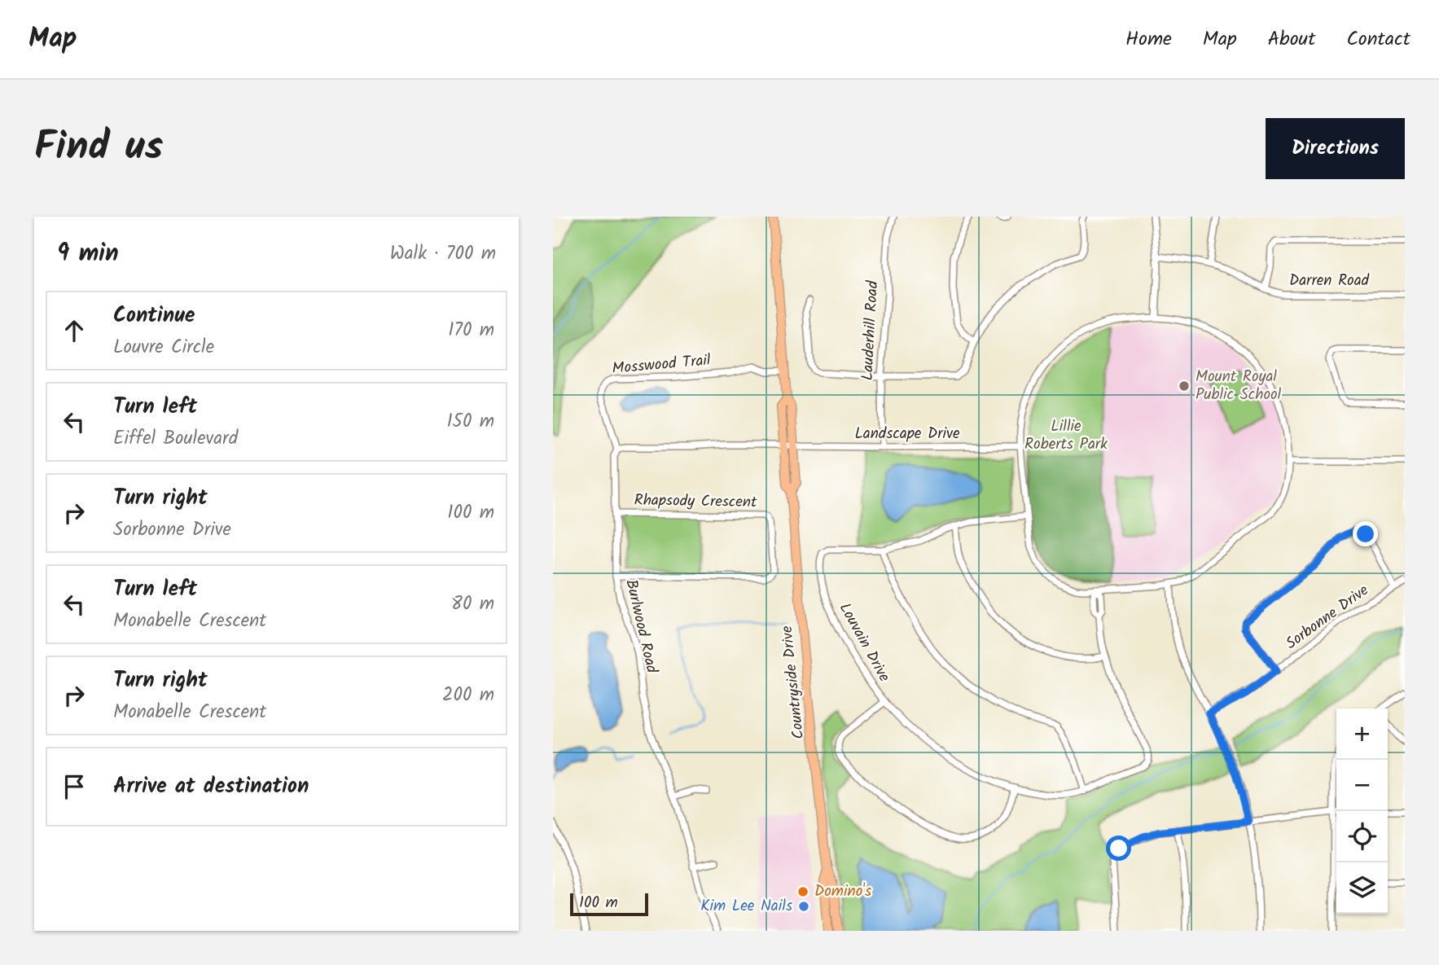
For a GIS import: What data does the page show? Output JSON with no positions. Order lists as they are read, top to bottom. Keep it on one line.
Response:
{"streets":{"main road":["Countryside Drive"],"street":["Darren Road","Lauderhill Road","Mosswood Trail","Landscape Drive","Rhapsody Crescent","Sorbonne Drive","Burlwood Road","Louvain Drive"]},"crossings":[["Lauderhill Road","Landscape Drive"],["Mosswood Trail","Burlwood Road"],["Mosswood Trail","Countryside Drive"],["Landscape Drive","Countryside Drive"],["Rhapsody Crescent","Burlwood Road"]],"parks":["Lillie Roberts Park"],"places":["Mount Royal Public School","Domino's","Kim Lee Nails"],"scale_bar":"100 m","page":{"header":"Map","nav":["Home","Map","About","Contact"],"title":"Find us","buttons":"Directions","heading":["9 min","Walk · 700 m"],"list":[["Continue","Louvre Circle","170 m"],["Turn left","Eiffel Boulevard","150 m"],["Turn right","Sorbonne Drive","100 m"],["Turn left","Monabelle Crescent","80 m"],["Turn right","Monabelle Crescent","200 m"],"Arrive at destination"],"map_buttons":["+","−"],"scale":"100 m"}}
